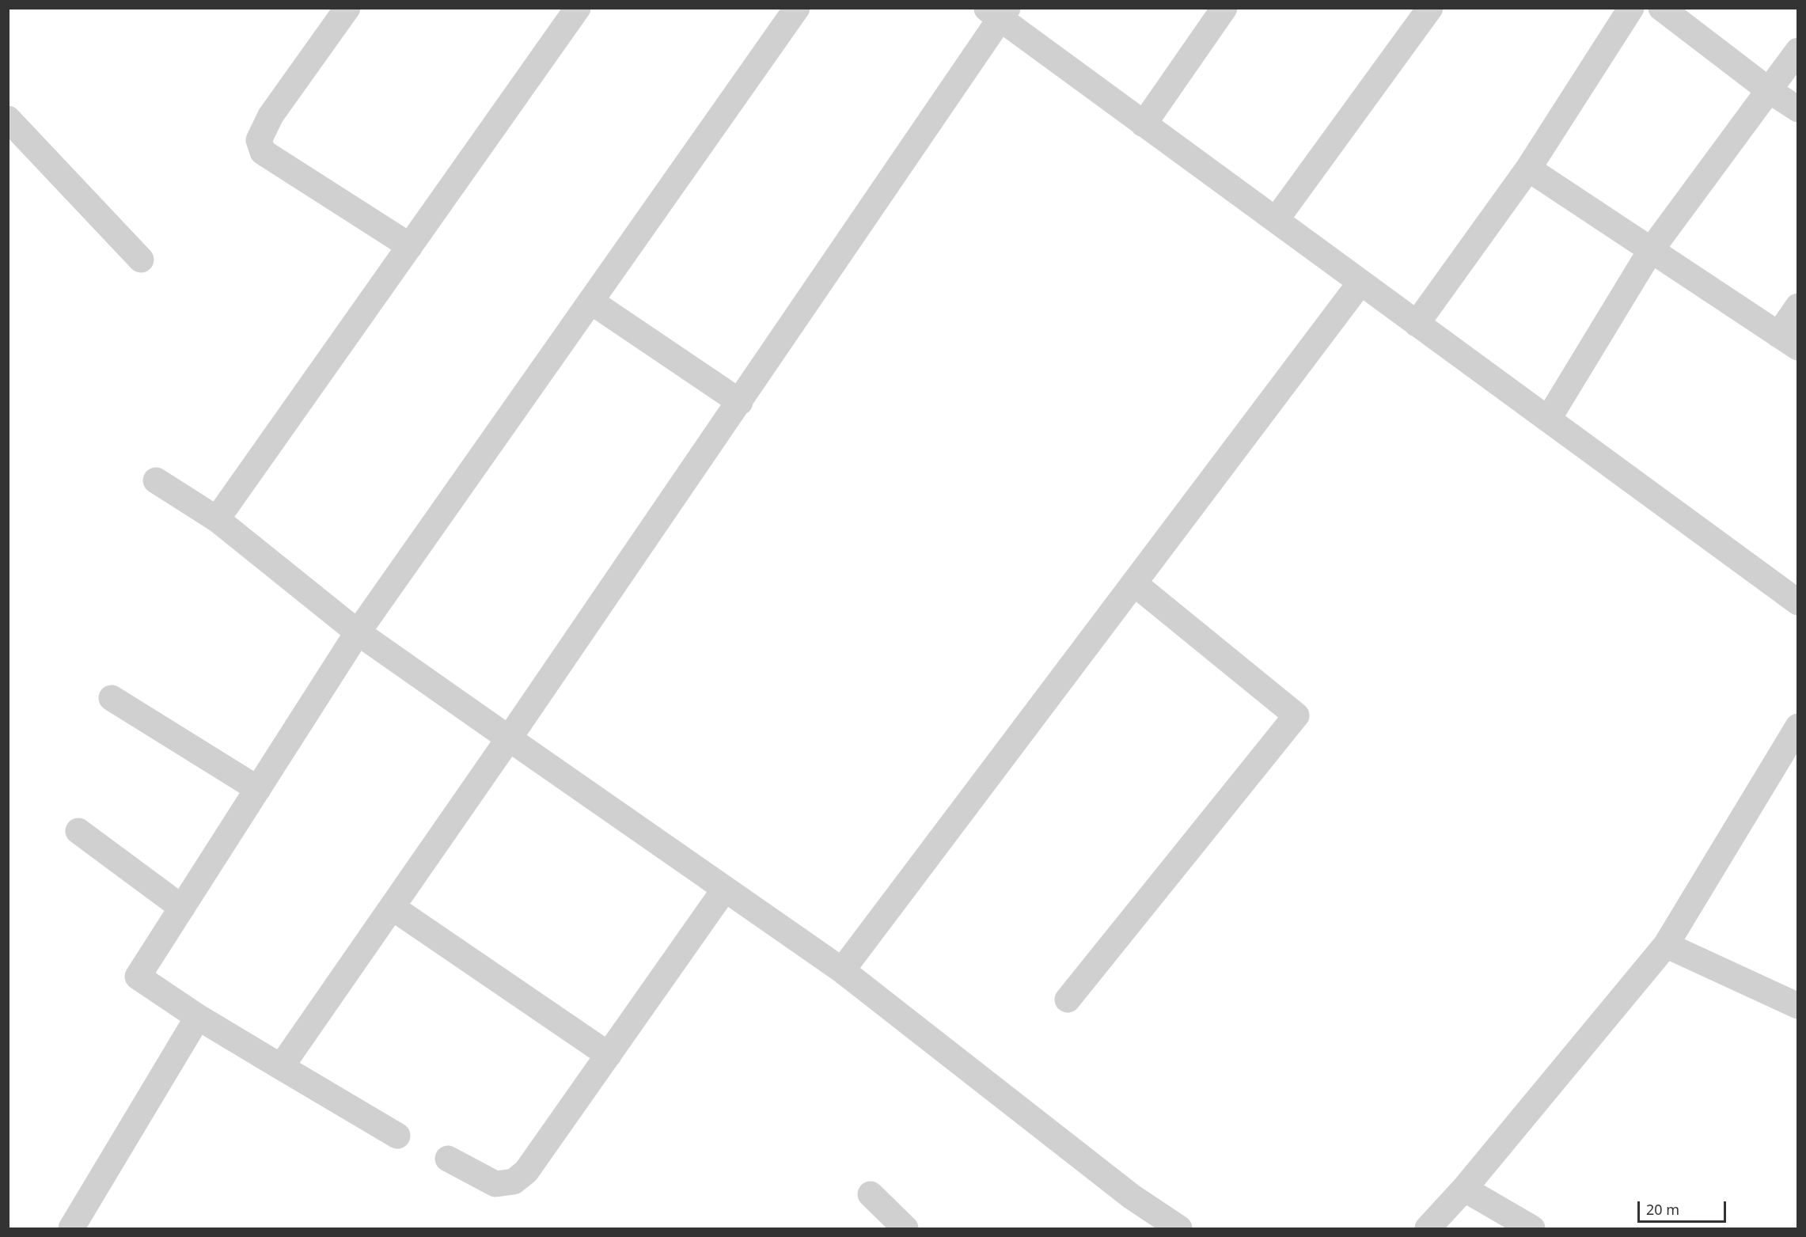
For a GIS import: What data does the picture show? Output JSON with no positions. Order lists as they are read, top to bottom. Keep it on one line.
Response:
{"scale_bar":"20 m"}
